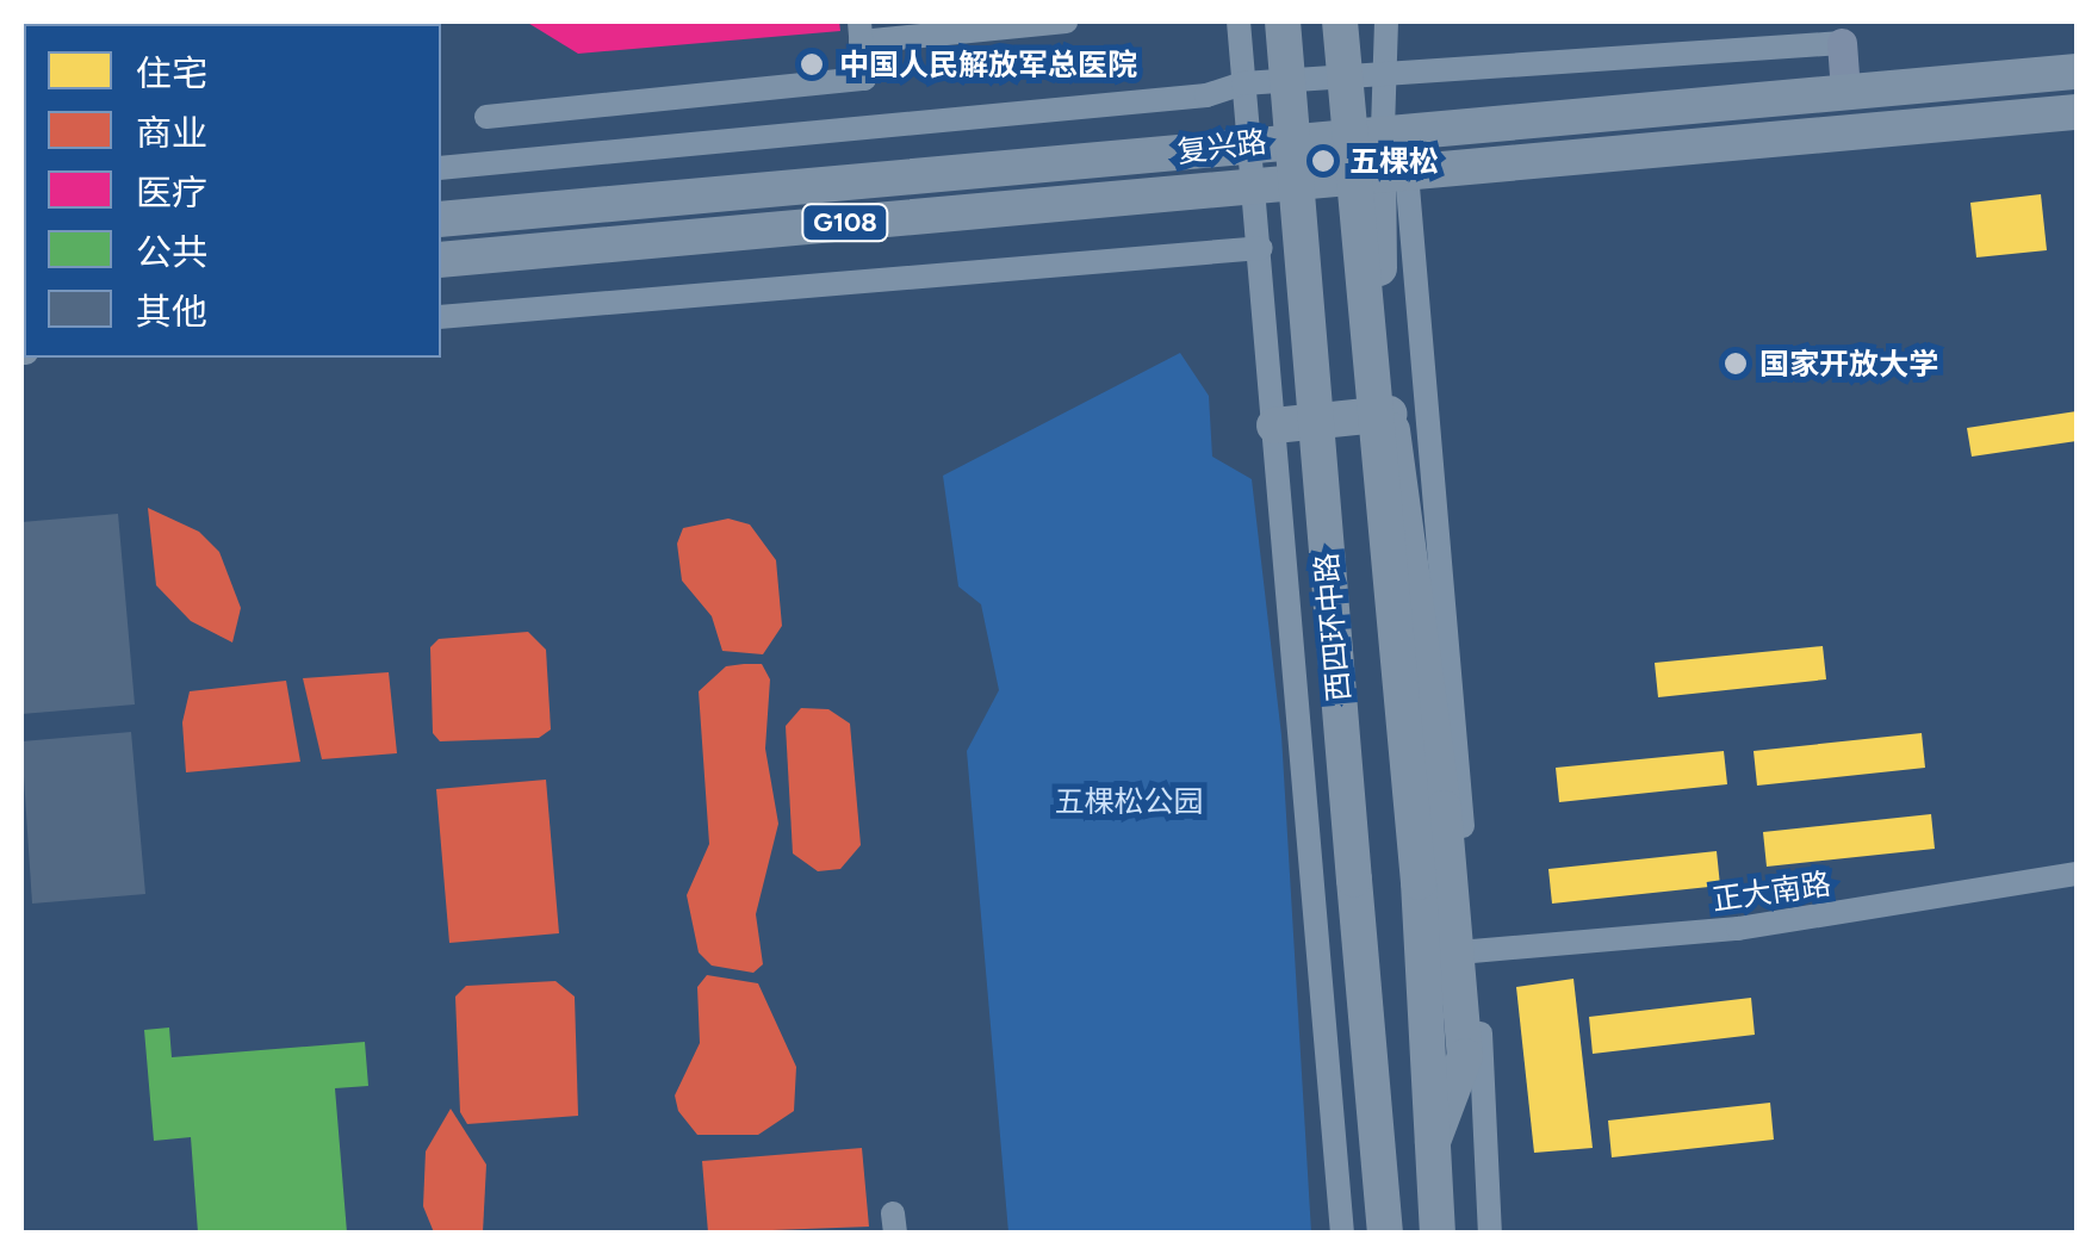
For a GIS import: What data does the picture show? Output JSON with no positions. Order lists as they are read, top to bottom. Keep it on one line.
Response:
{"streets":{"highway":["复兴路","G108","西四环中路"],"street":["正大南路"]},"crossings":[["复兴路","西四环中路"]],"parks":["五棵松公园"],"places":["中国人民解放军总医院","五棵松","国家开放大学"],"legend":["住宅","商业","医疗","公共","其他"]}
